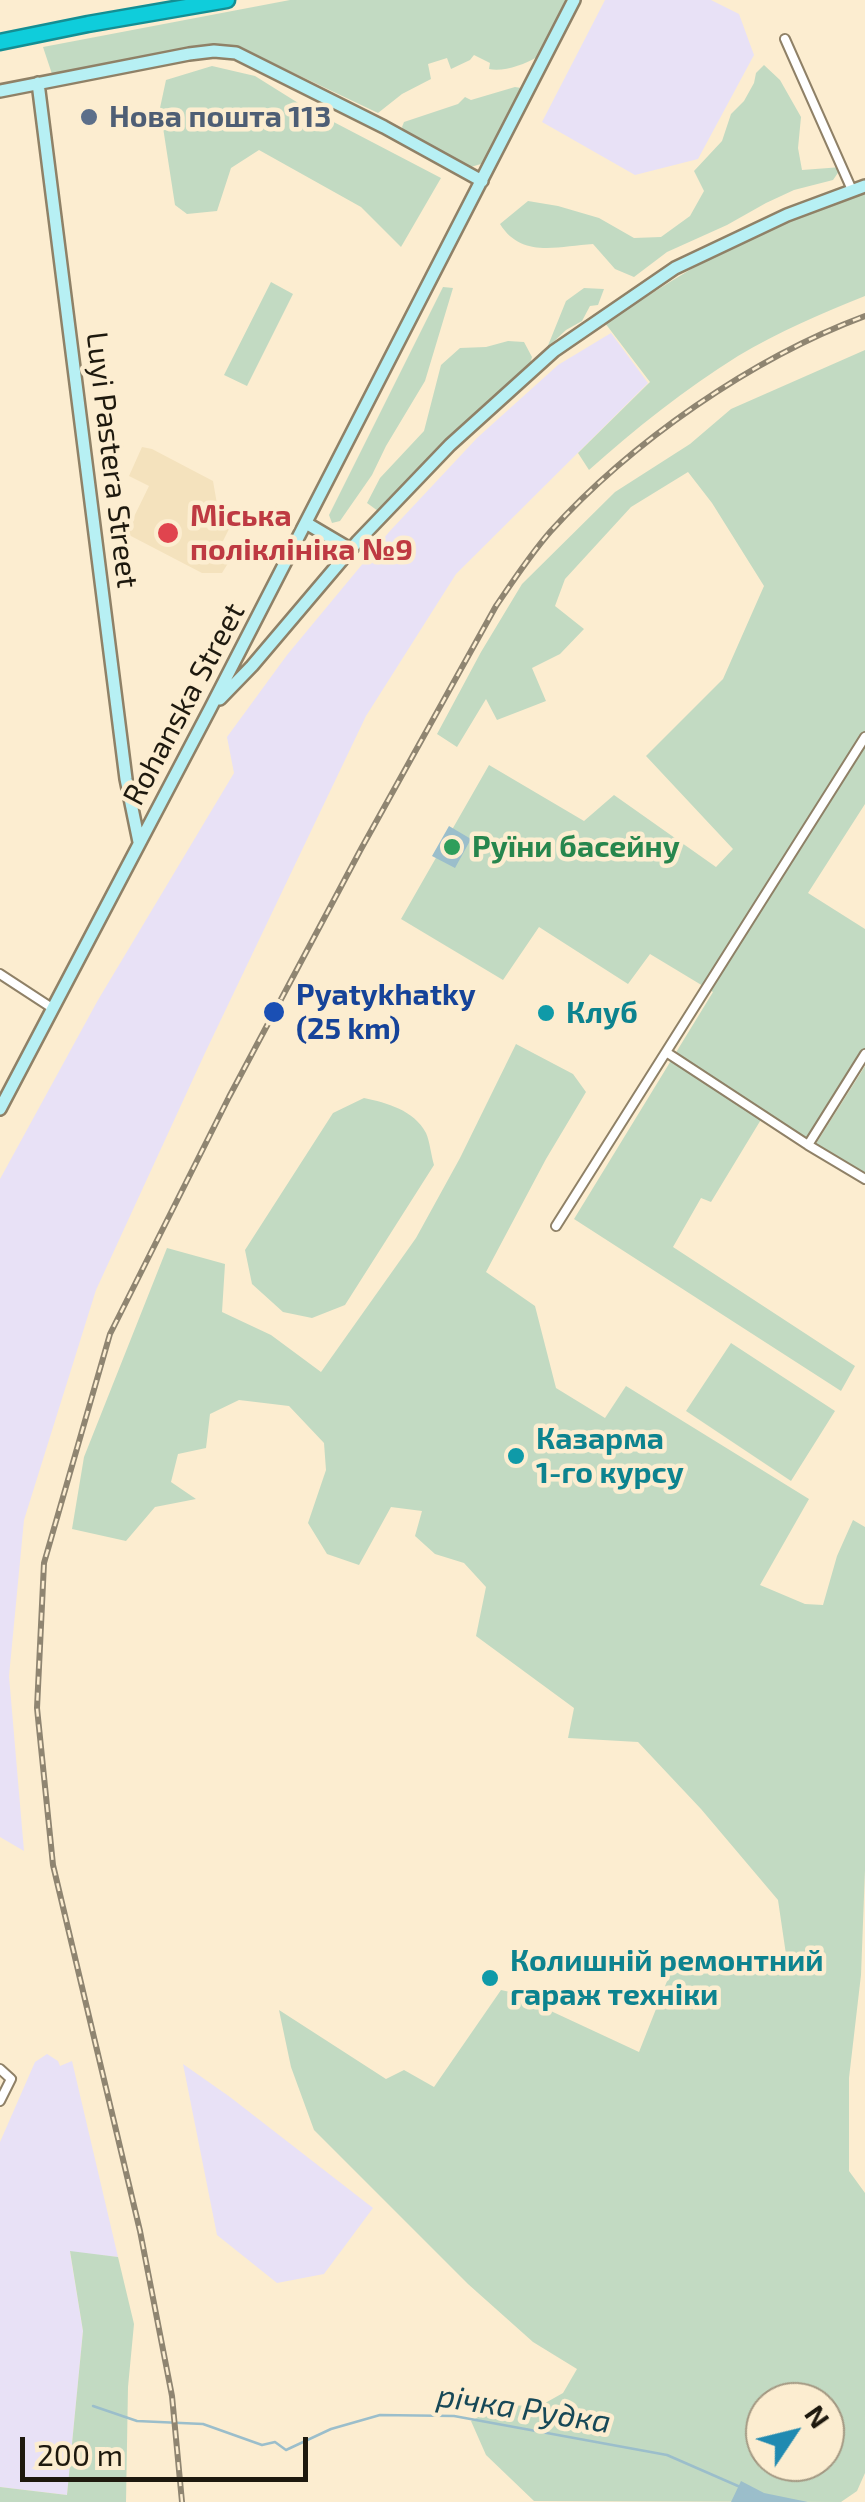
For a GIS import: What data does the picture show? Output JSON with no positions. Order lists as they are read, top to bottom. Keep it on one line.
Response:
{"streets":{"street":["Luyi Pastera Street","Rohanska Street"]},"crossings":[["Luyi Pastera Street","Rohanska Street"]],"water":["річка Рудка"],"places":["Нова пошта 113","Міська поліклініка №9","Руїни басейну","Pyatykhatky (25 km)","Клуб","Казарма 1-го курсу","Колишній ремонтний гараж техніки"],"scale_bar":"200 m","north":"top right"}
